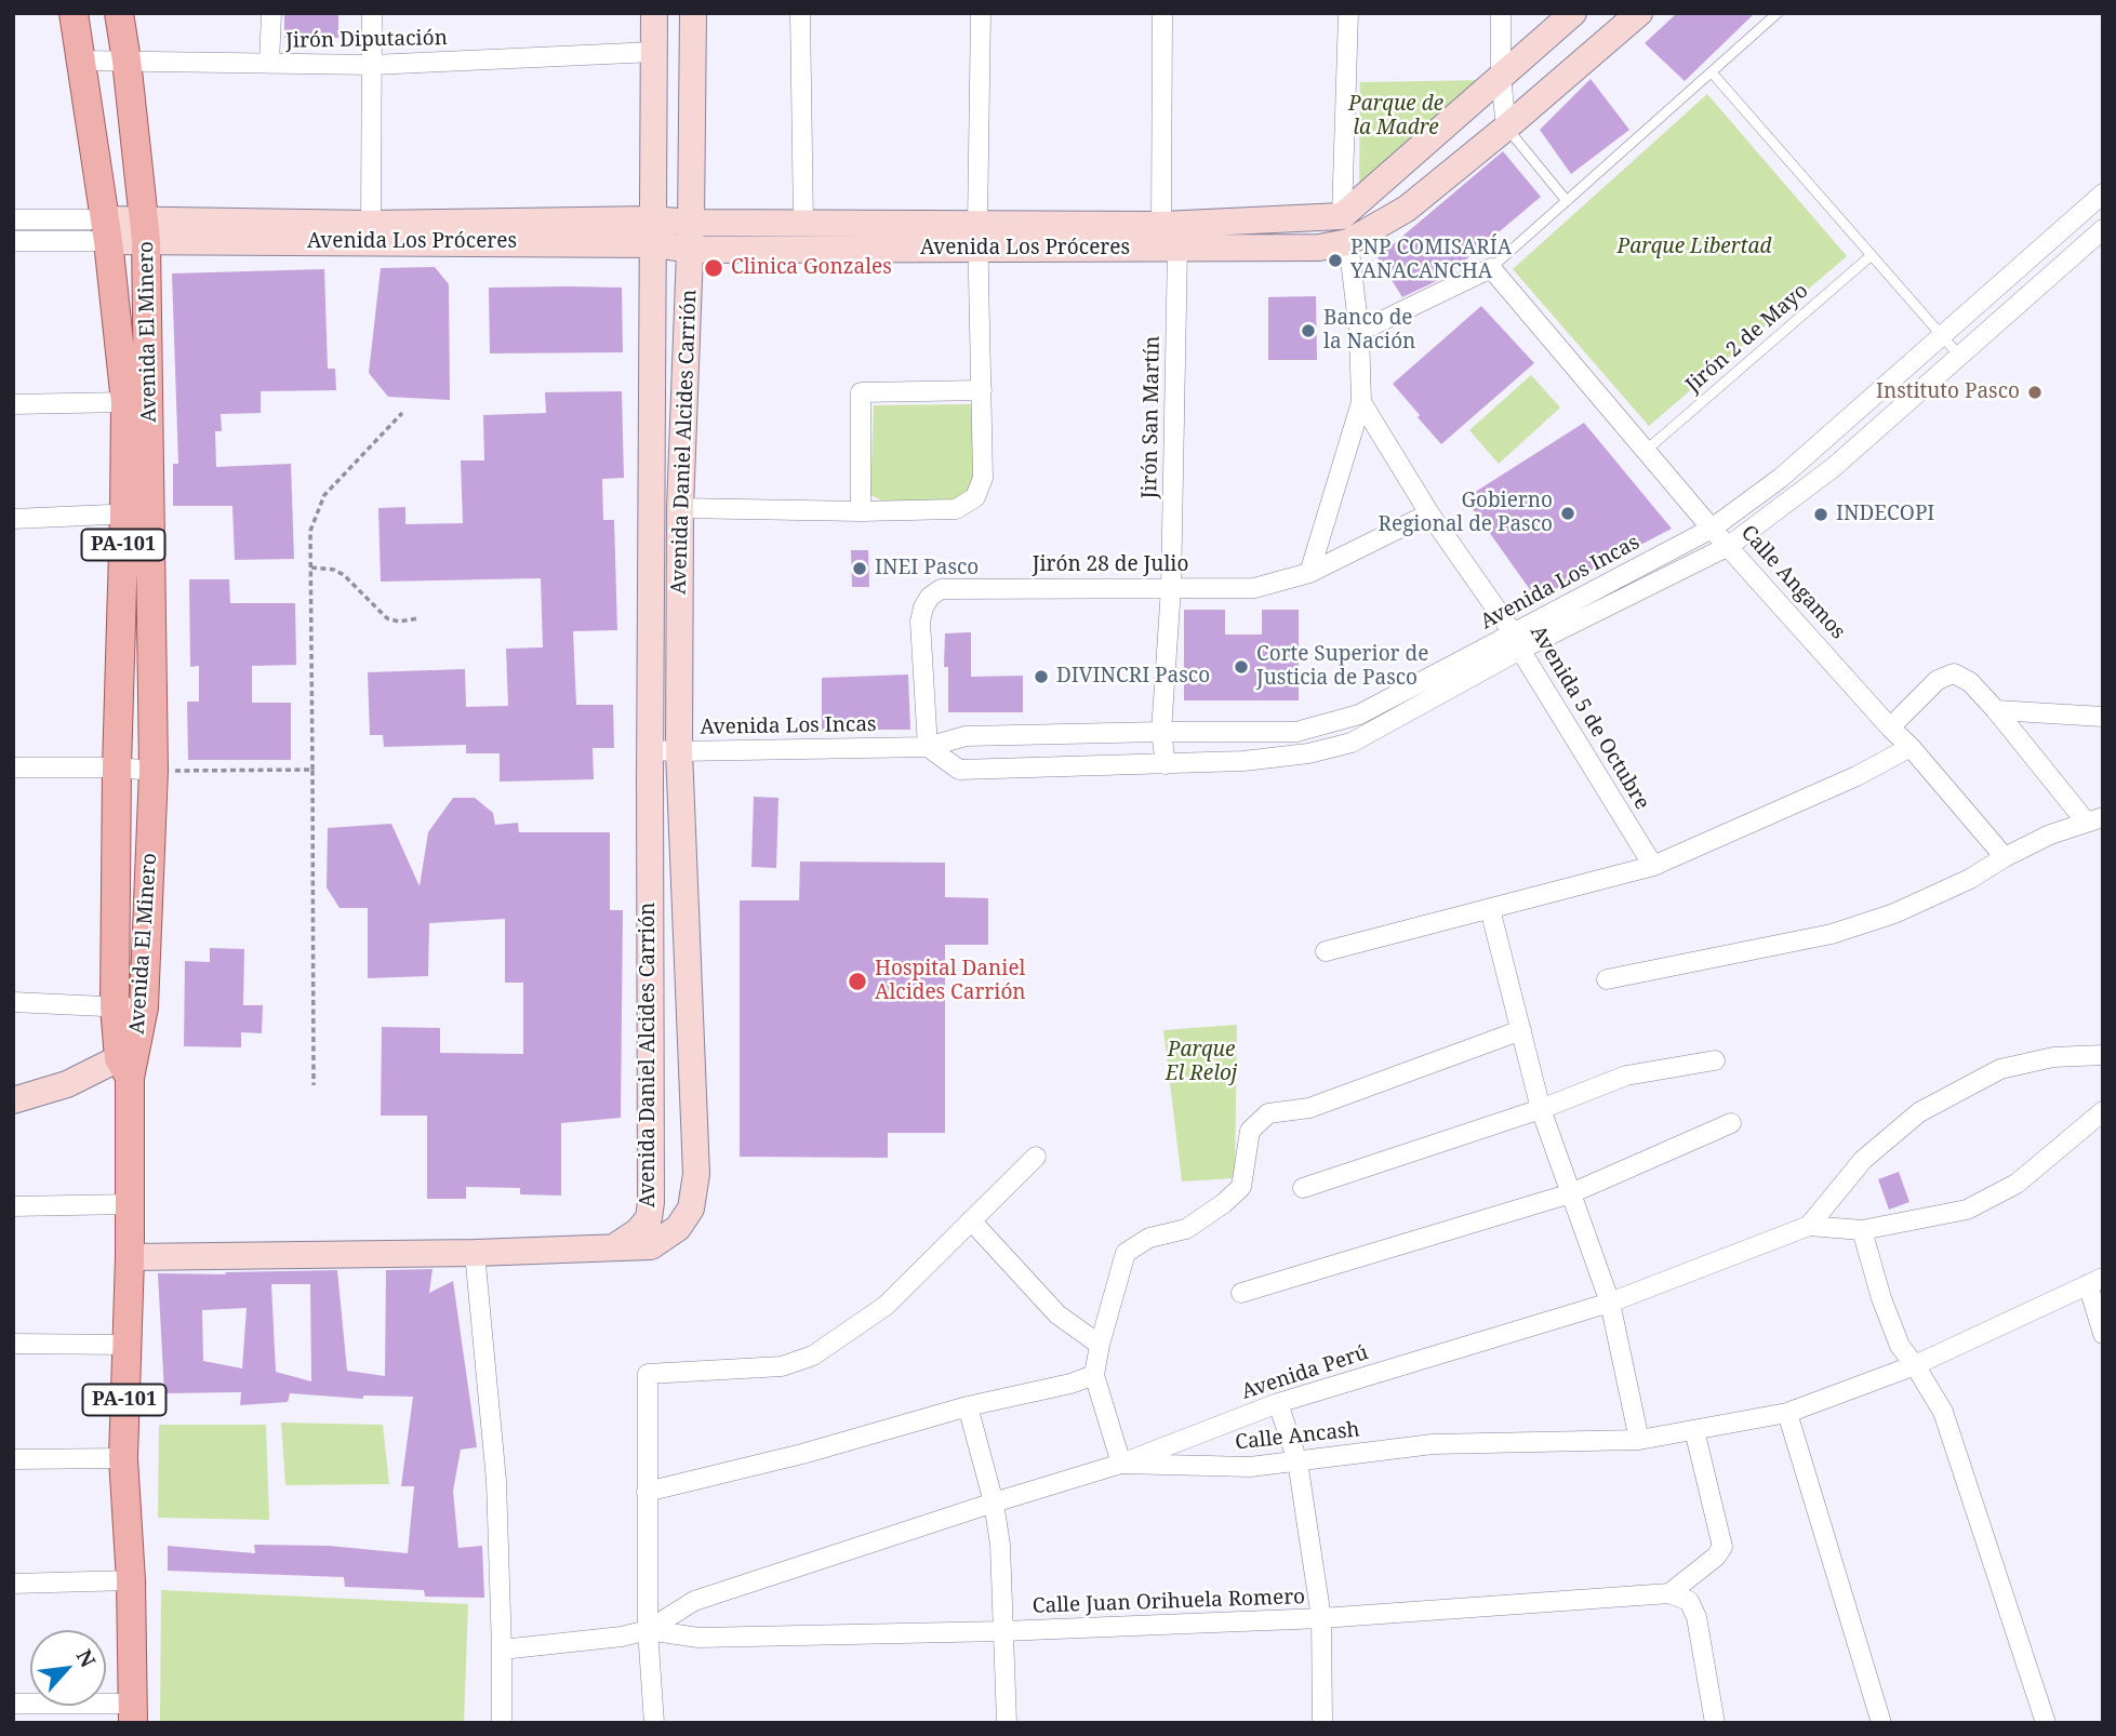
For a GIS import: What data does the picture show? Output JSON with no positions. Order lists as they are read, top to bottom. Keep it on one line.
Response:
{"streets":{"main road":["Avenida El Minero","PA-101"],"street":["Jirón Diputación","Avenida Los Próceres","Jirón San Martín","Avenida Daniel Alcides Carrión","Jirón 28 de Julio","Avenida Los Incas","Calle Angamos","Avenida 5 de Octubre","Avenida Perú","Calle Ancash","Calle Juan Orihuela Romero"],"lane":["Jirón 2 de Mayo"]},"crossings":[["Jirón Diputación","Avenida El Minero"],["Jirón Diputación","Avenida Daniel Alcides Carrión"],["Avenida Los Próceres","Avenida El Minero"],["Avenida Los Próceres","Jirón San Martín"],["Avenida Los Próceres","Avenida Daniel Alcides Carrión"],["Avenida El Minero","PA-101"],["Jirón 2 de Mayo","Calle Angamos"],["Jirón San Martín","Jirón 28 de Julio"],["Jirón San Martín","Avenida Los Incas"],["Avenida Daniel Alcides Carrión","Avenida Los Incas"],["Jirón 28 de Julio","Avenida Los Incas"],["Jirón 28 de Julio","Avenida 5 de Octubre"],["Avenida Los Incas","Calle Angamos"],["Avenida Los Incas","Avenida 5 de Octubre"],["Avenida Perú","Calle Ancash"],["Avenida Perú","Calle Juan Orihuela Romero"]],"parks":["Parque de la Madre","Parque Libertad","Parque El Reloj"],"places":["PNP COMISARÍA YANACANCHA","Clinica Gonzales","Banco de la Nación","Instituto Pasco","Gobierno Regional de Pasco","INDECOPI","INEI Pasco","Corte Superior de Justicia de Pasco","DIVINCRI Pasco","Hospital Daniel Alcides Carrión"],"north":"top right"}
